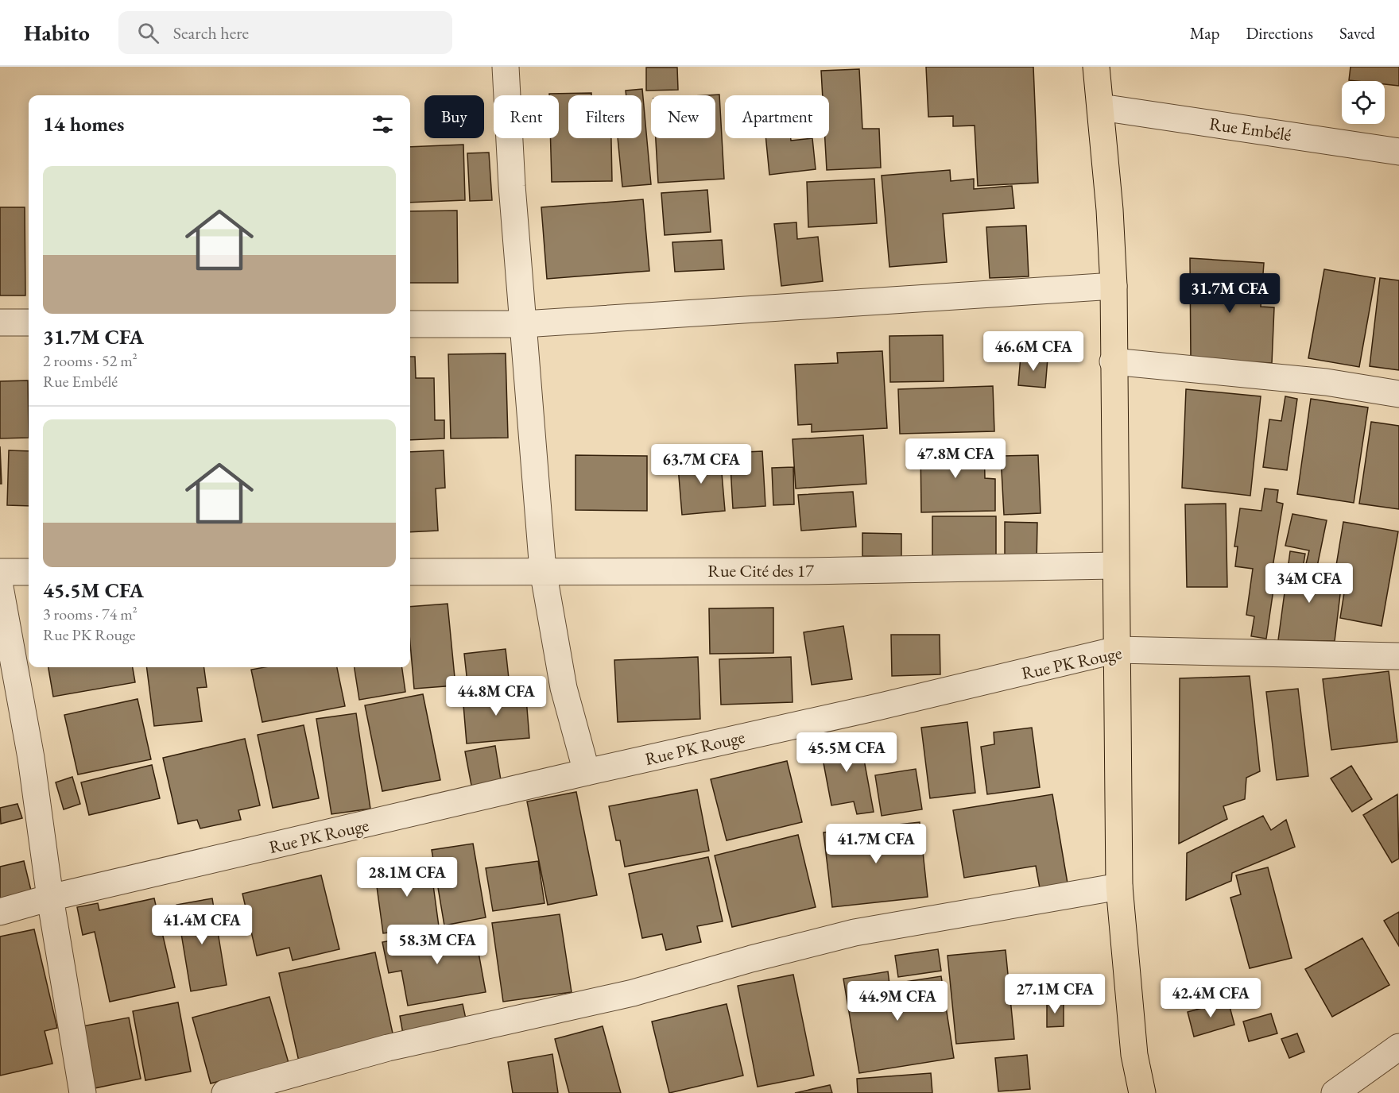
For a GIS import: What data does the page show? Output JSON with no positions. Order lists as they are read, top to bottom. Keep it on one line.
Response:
{"streets":{"street":["Rue Embélé","Rue Cité des 17","Rue PK Rouge"]},"page":{"header":"Habito","search":"Search here","nav":["Map","Directions","Saved"],"chip":["Buy","Rent","Filters","New","Apartment"],"heading":"14 homes","list":[{"name":"31.7M CFA","note":"2 rooms · 52 m² · Rue Embélé"},{"name":"45.5M CFA","note":"3 rooms · 74 m² · Rue PK Rouge"}],"price":["31.7M CFA","46.6M CFA","47.8M CFA","63.7M CFA","34M CFA","44.8M CFA","45.5M CFA","41.7M CFA","28.1M CFA","41.4M CFA","58.3M CFA","27.1M CFA","42.4M CFA","44.9M CFA"]}}
